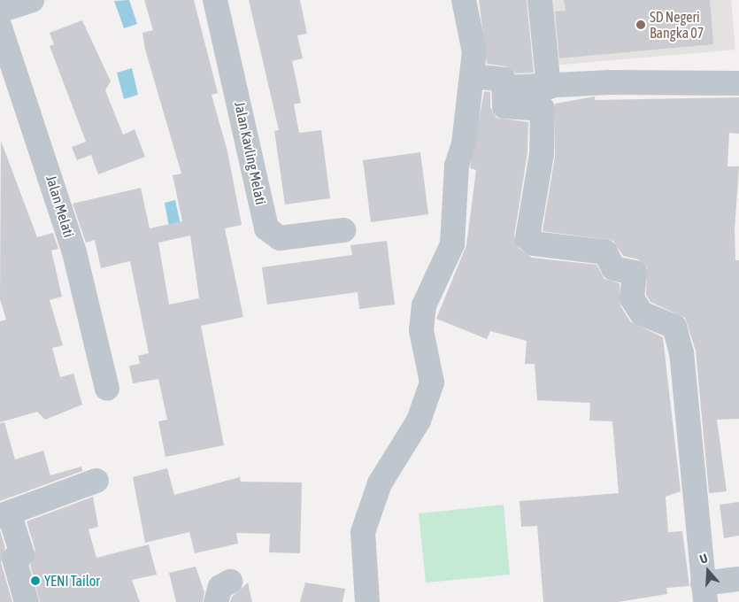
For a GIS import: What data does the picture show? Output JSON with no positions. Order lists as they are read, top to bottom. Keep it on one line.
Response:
{"streets":{"street":["Jalan Kavling Melati","Jalan Melati"]},"places":["SD Negeri Bangka 07","YENI Tailor"],"north":"top"}
